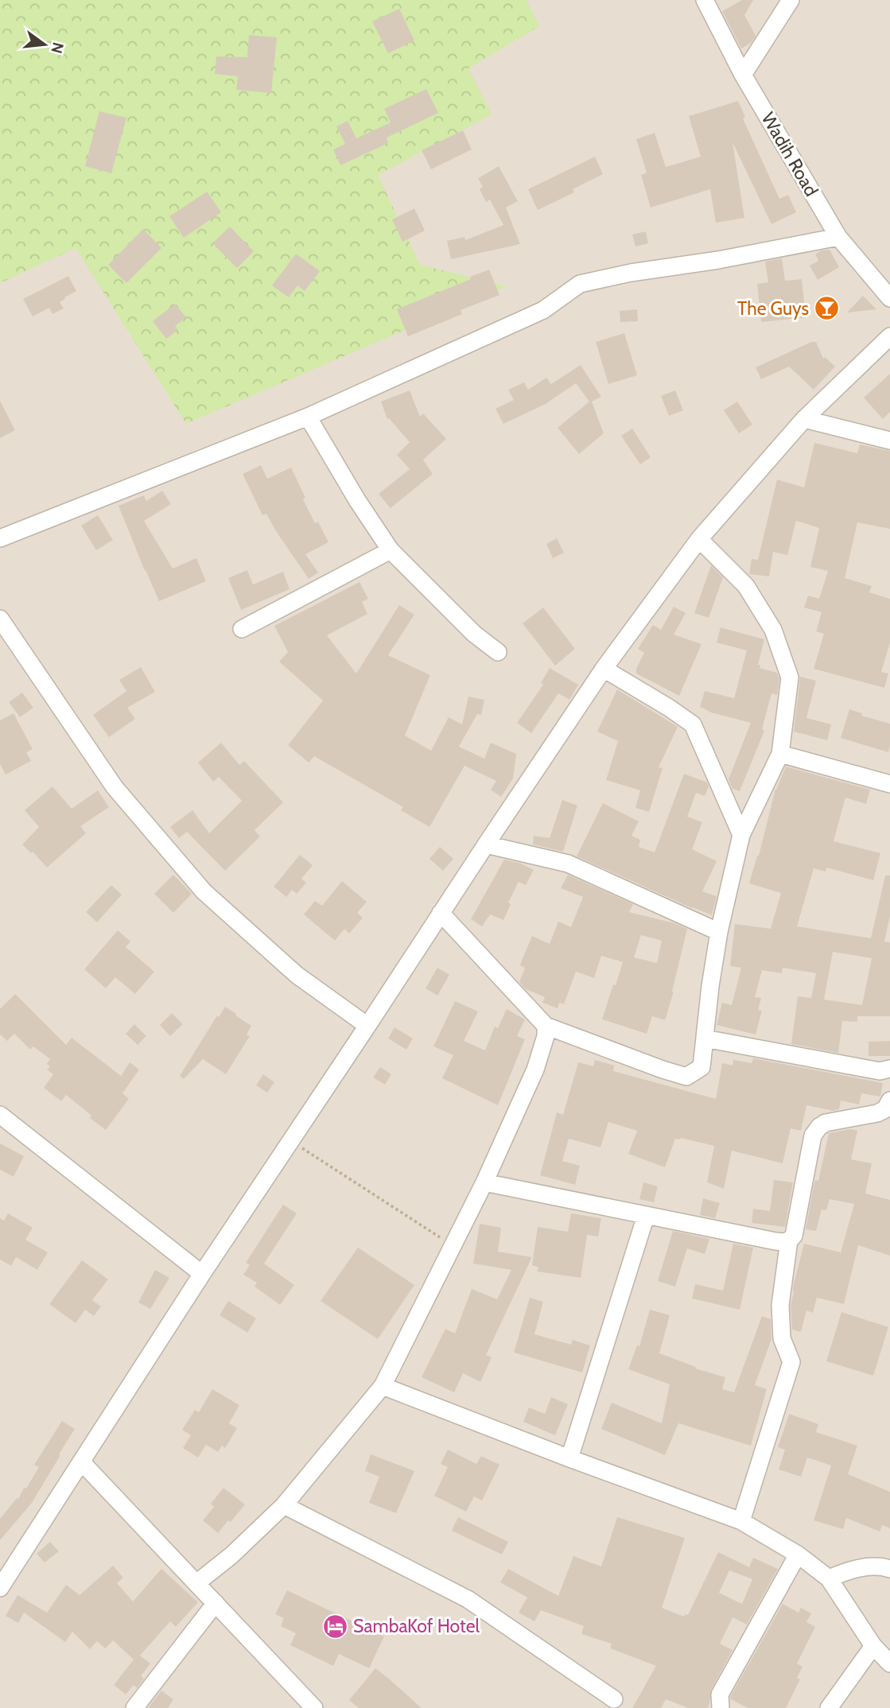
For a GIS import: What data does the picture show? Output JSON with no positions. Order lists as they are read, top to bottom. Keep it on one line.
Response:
{"streets":{"street":["Wadih Road"]},"places":{"bar":["The Guys"],"hotel":["SambaKof Hotel"]},"north":"right"}
